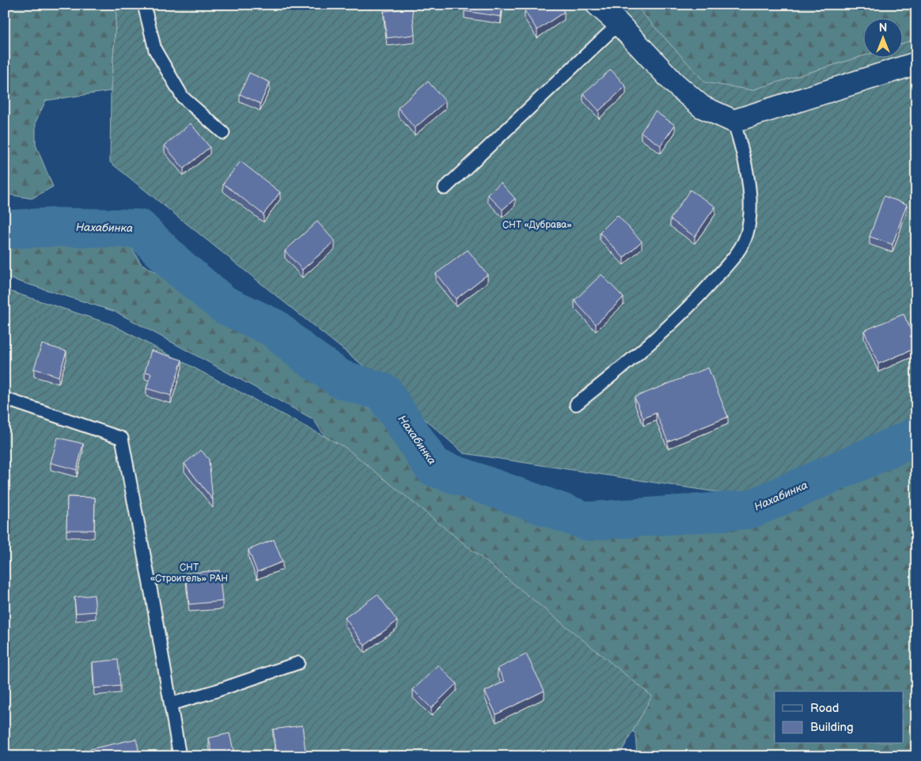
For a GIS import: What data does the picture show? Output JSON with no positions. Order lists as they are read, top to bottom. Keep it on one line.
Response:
{"water":["Нахабинка"],"parks":["СНТ «Дубрава»","СНТ «Строитель» РАН"],"legend":["Road","Building"],"north":"top"}
